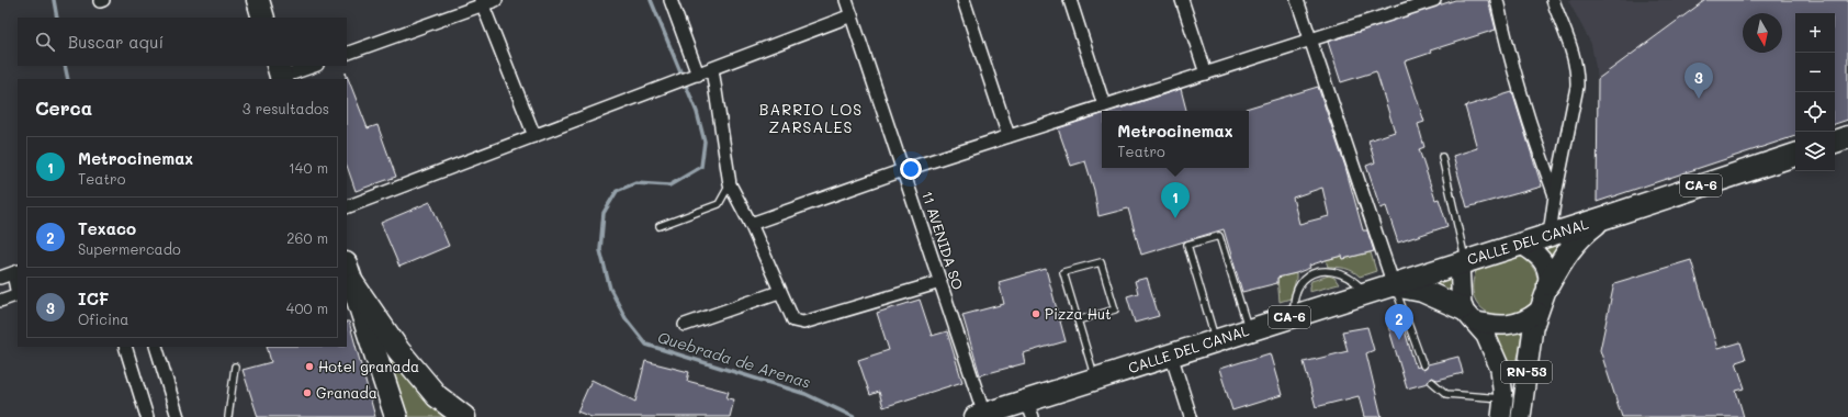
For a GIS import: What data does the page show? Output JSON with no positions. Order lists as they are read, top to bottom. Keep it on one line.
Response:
{"streets":{"highway":["CA-6","CALLE DEL CANAL"],"main road":["RN-53"],"street":["11 AVENIDA SO"]},"crossings":[["CA-6","CALLE DEL CANAL"],["11 AVENIDA SO","CALLE DEL CANAL"],["CALLE DEL CANAL","RN-53"]],"districts":["BARRIO LOS ZARSALES"],"water":["Quebrada de Arenas"],"places":["Pizza Hut","Hotel granada","Granada"],"north":"bottom","page":{"map_buttons":["+","−"],"search":"Buscar aquí","pins":["3","1","2"],"heading":["Cerca","3 resultados"],"popup":["Metrocinemax","Teatro"],"list":[{"mark":"1","name":"Metrocinemax","note":"Teatro","value":"140 m"},{"mark":"2","name":"Texaco","note":"Supermercado","value":"260 m"},{"mark":"3","name":"ICF","note":"Oficina","value":"400 m"}]}}
